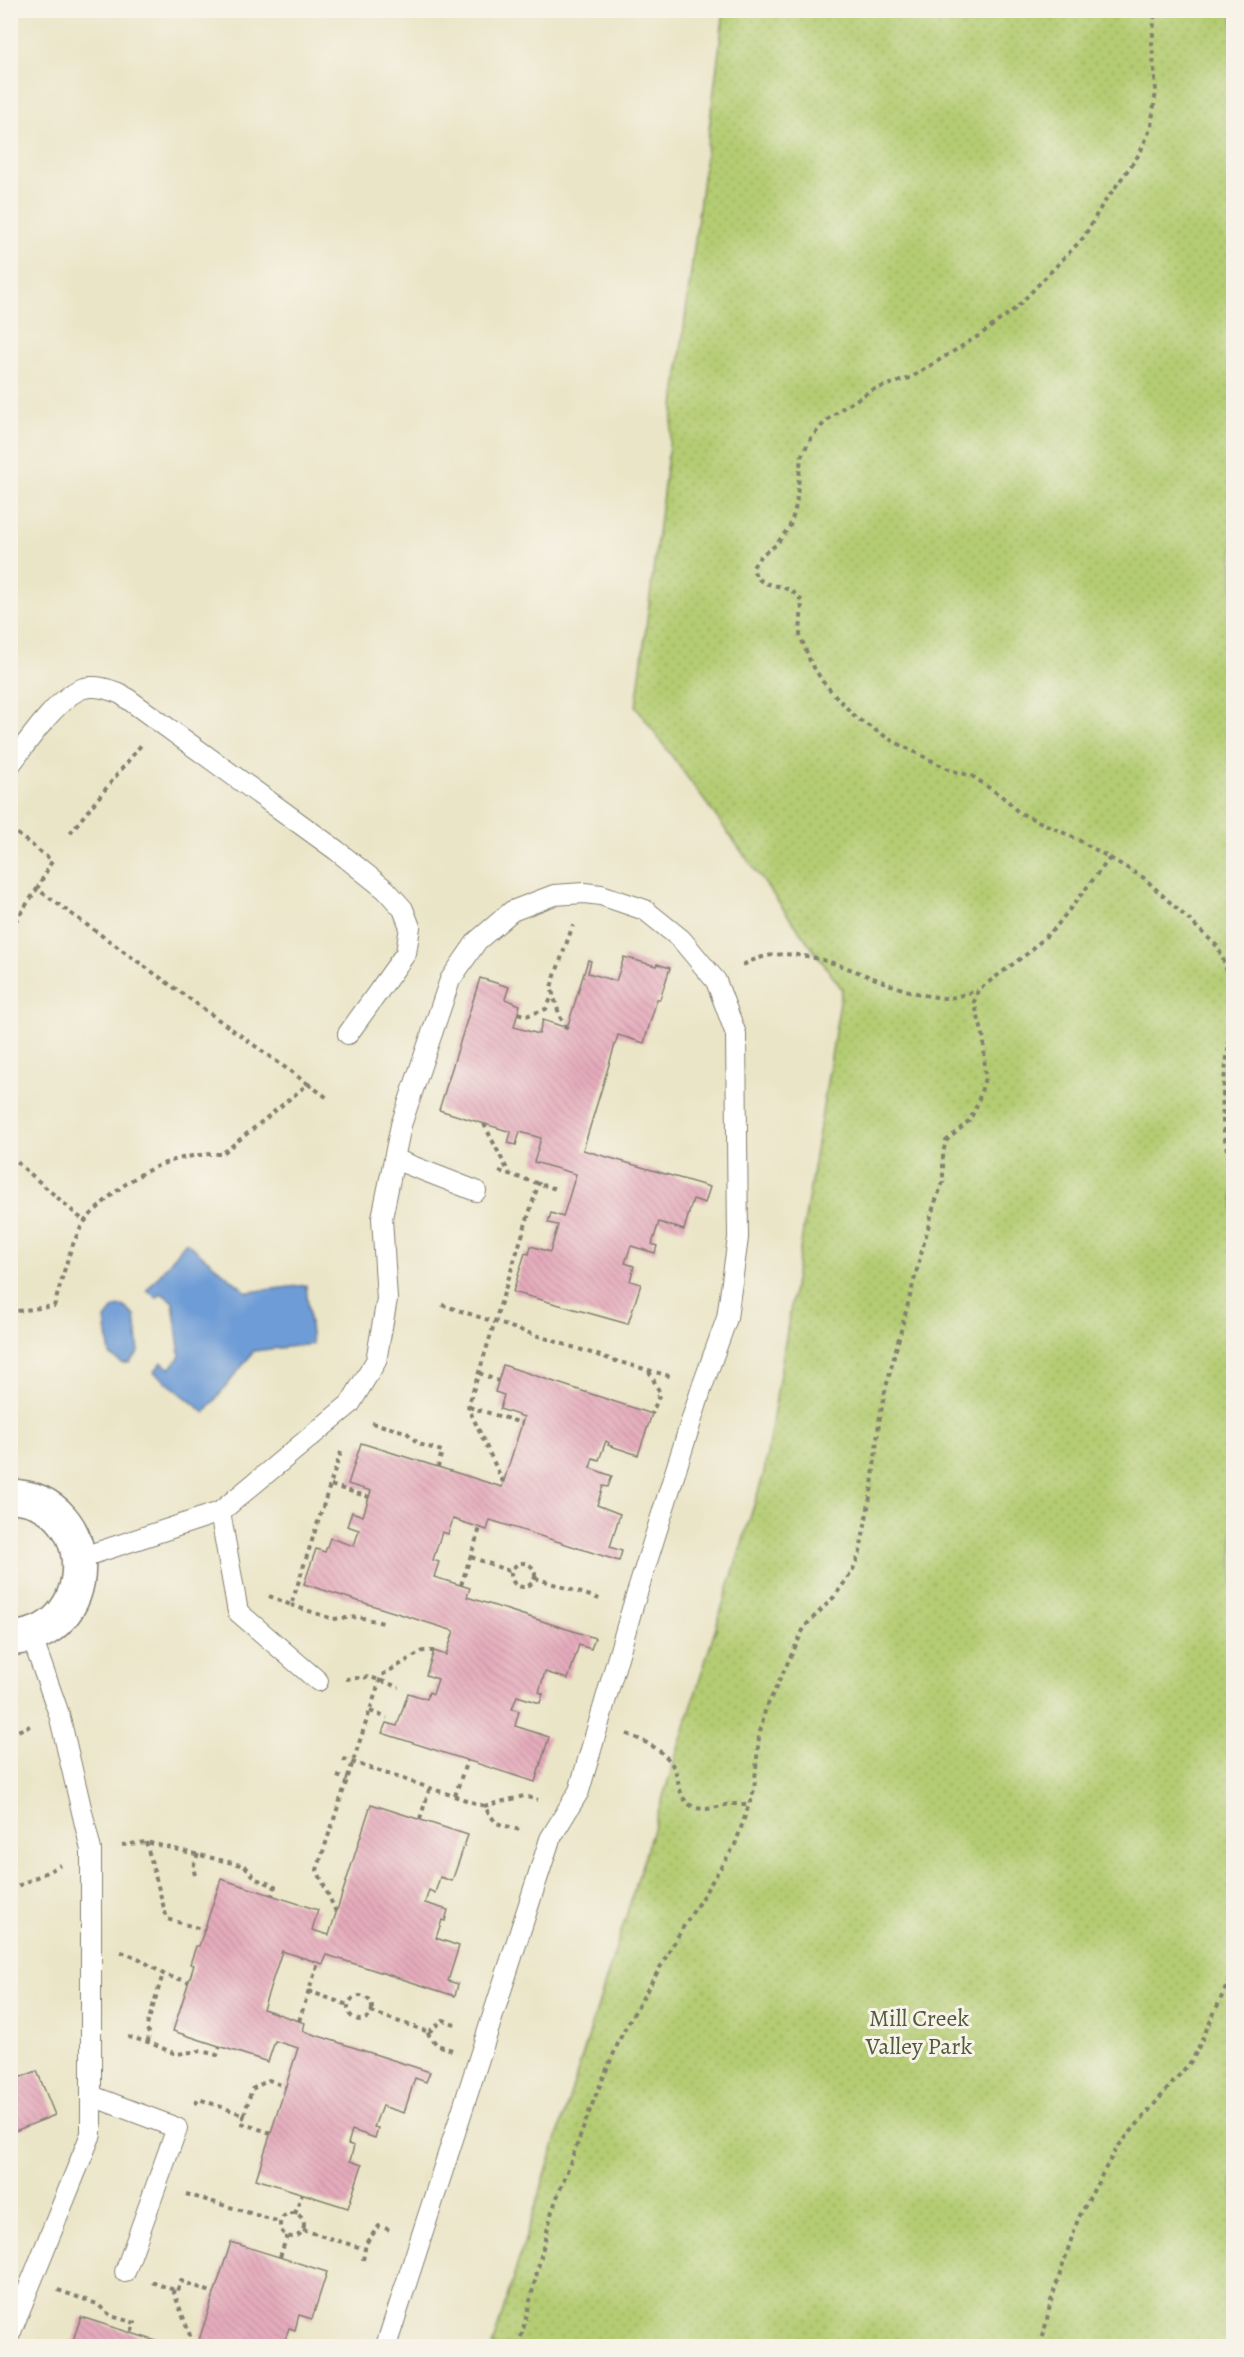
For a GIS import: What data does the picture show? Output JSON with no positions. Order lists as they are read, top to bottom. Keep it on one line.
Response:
{"parks":["Mill Creek Valley Park"]}
